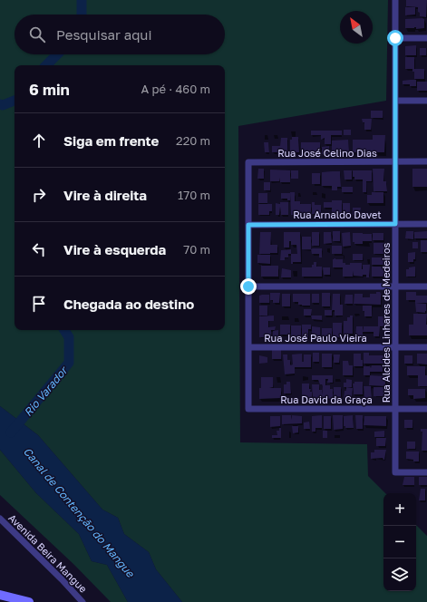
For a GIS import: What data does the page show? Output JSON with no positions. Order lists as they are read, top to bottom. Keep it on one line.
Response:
{"streets":{"street":["Rua José Celino Dias","Rua Arnaldo Davet","Rua Alcides Linhares de Medeiros","Rua José Paulo Vieira","Rua David da Graça","Avenida Beira Mangue"]},"crossings":[["Rua José Celino Dias","Rua Arnaldo Davet"],["Rua José Celino Dias","Rua Alcides Linhares de Medeiros"],["Rua Arnaldo Davet","Rua Alcides Linhares de Medeiros"],["Rua Alcides Linhares de Medeiros","Rua José Paulo Vieira"],["Rua Alcides Linhares de Medeiros","Rua David da Graça"],["Rua José Paulo Vieira","Rua David da Graça"]],"water":["Rio Varador","Canal de Contenção do Mangue"],"north":"top left","page":{"search":"Pesquisar aqui","heading":["6 min","A pé · 460 m"],"list":[["Siga em frente","220 m"],["Vire à direita","170 m"],["Vire à esquerda","70 m"],"Chegada ao destino"],"map_buttons":["+","−"]}}
